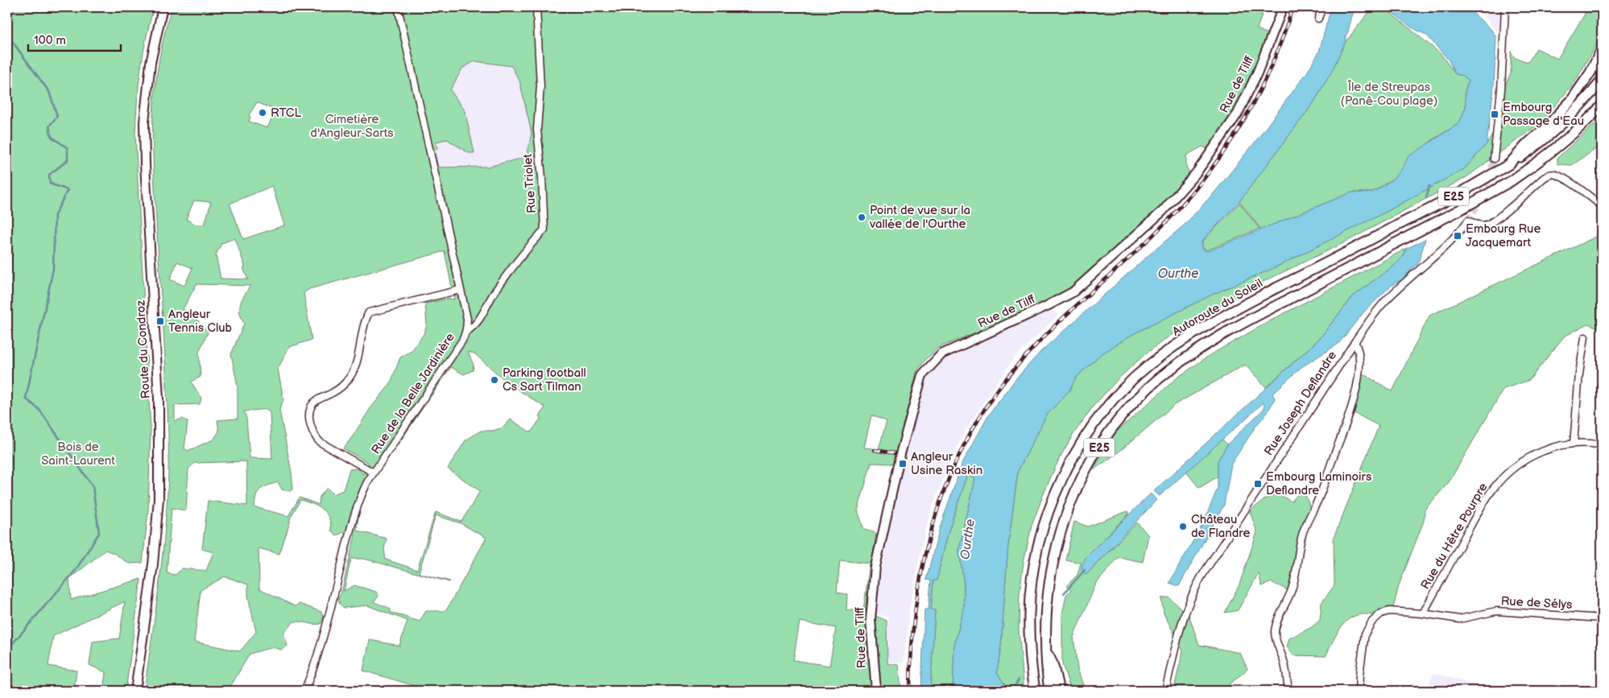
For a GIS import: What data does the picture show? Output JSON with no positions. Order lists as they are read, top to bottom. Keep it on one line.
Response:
{"streets":{"highway":["E25","Autoroute du Soleil"],"main road":["Rue de Tilff","Route du Condroz"],"street":["Rue Triolet","Rue de la Belle Jardinière","Rue Joseph Deflandre","Rue du Hêtre Pourpre","Rue de Sélys"]},"crossings":[["Rue Triolet","Rue de la Belle Jardinière"],["Rue du Hêtre Pourpre","Rue de Sélys"]],"water":["Ourthe"],"parks":["Île de Streupas (Panê-Cou plage)","Cimetière d'Angleur-Sarts","Bois de Saint-Laurent"],"places":{"other":["RTCL","Point de vue sur la vallée de l'Ourthe","Parking football Cs Sart Tilman","Château de Flandre"],"transit":["Embourg Passage d'Eau","Embourg Rue Jacquemart","Angleur Tennis Club","Angleur Usine Raskin","Embourg Laminoirs Deflandre"]},"scale_bar":"100 m"}
